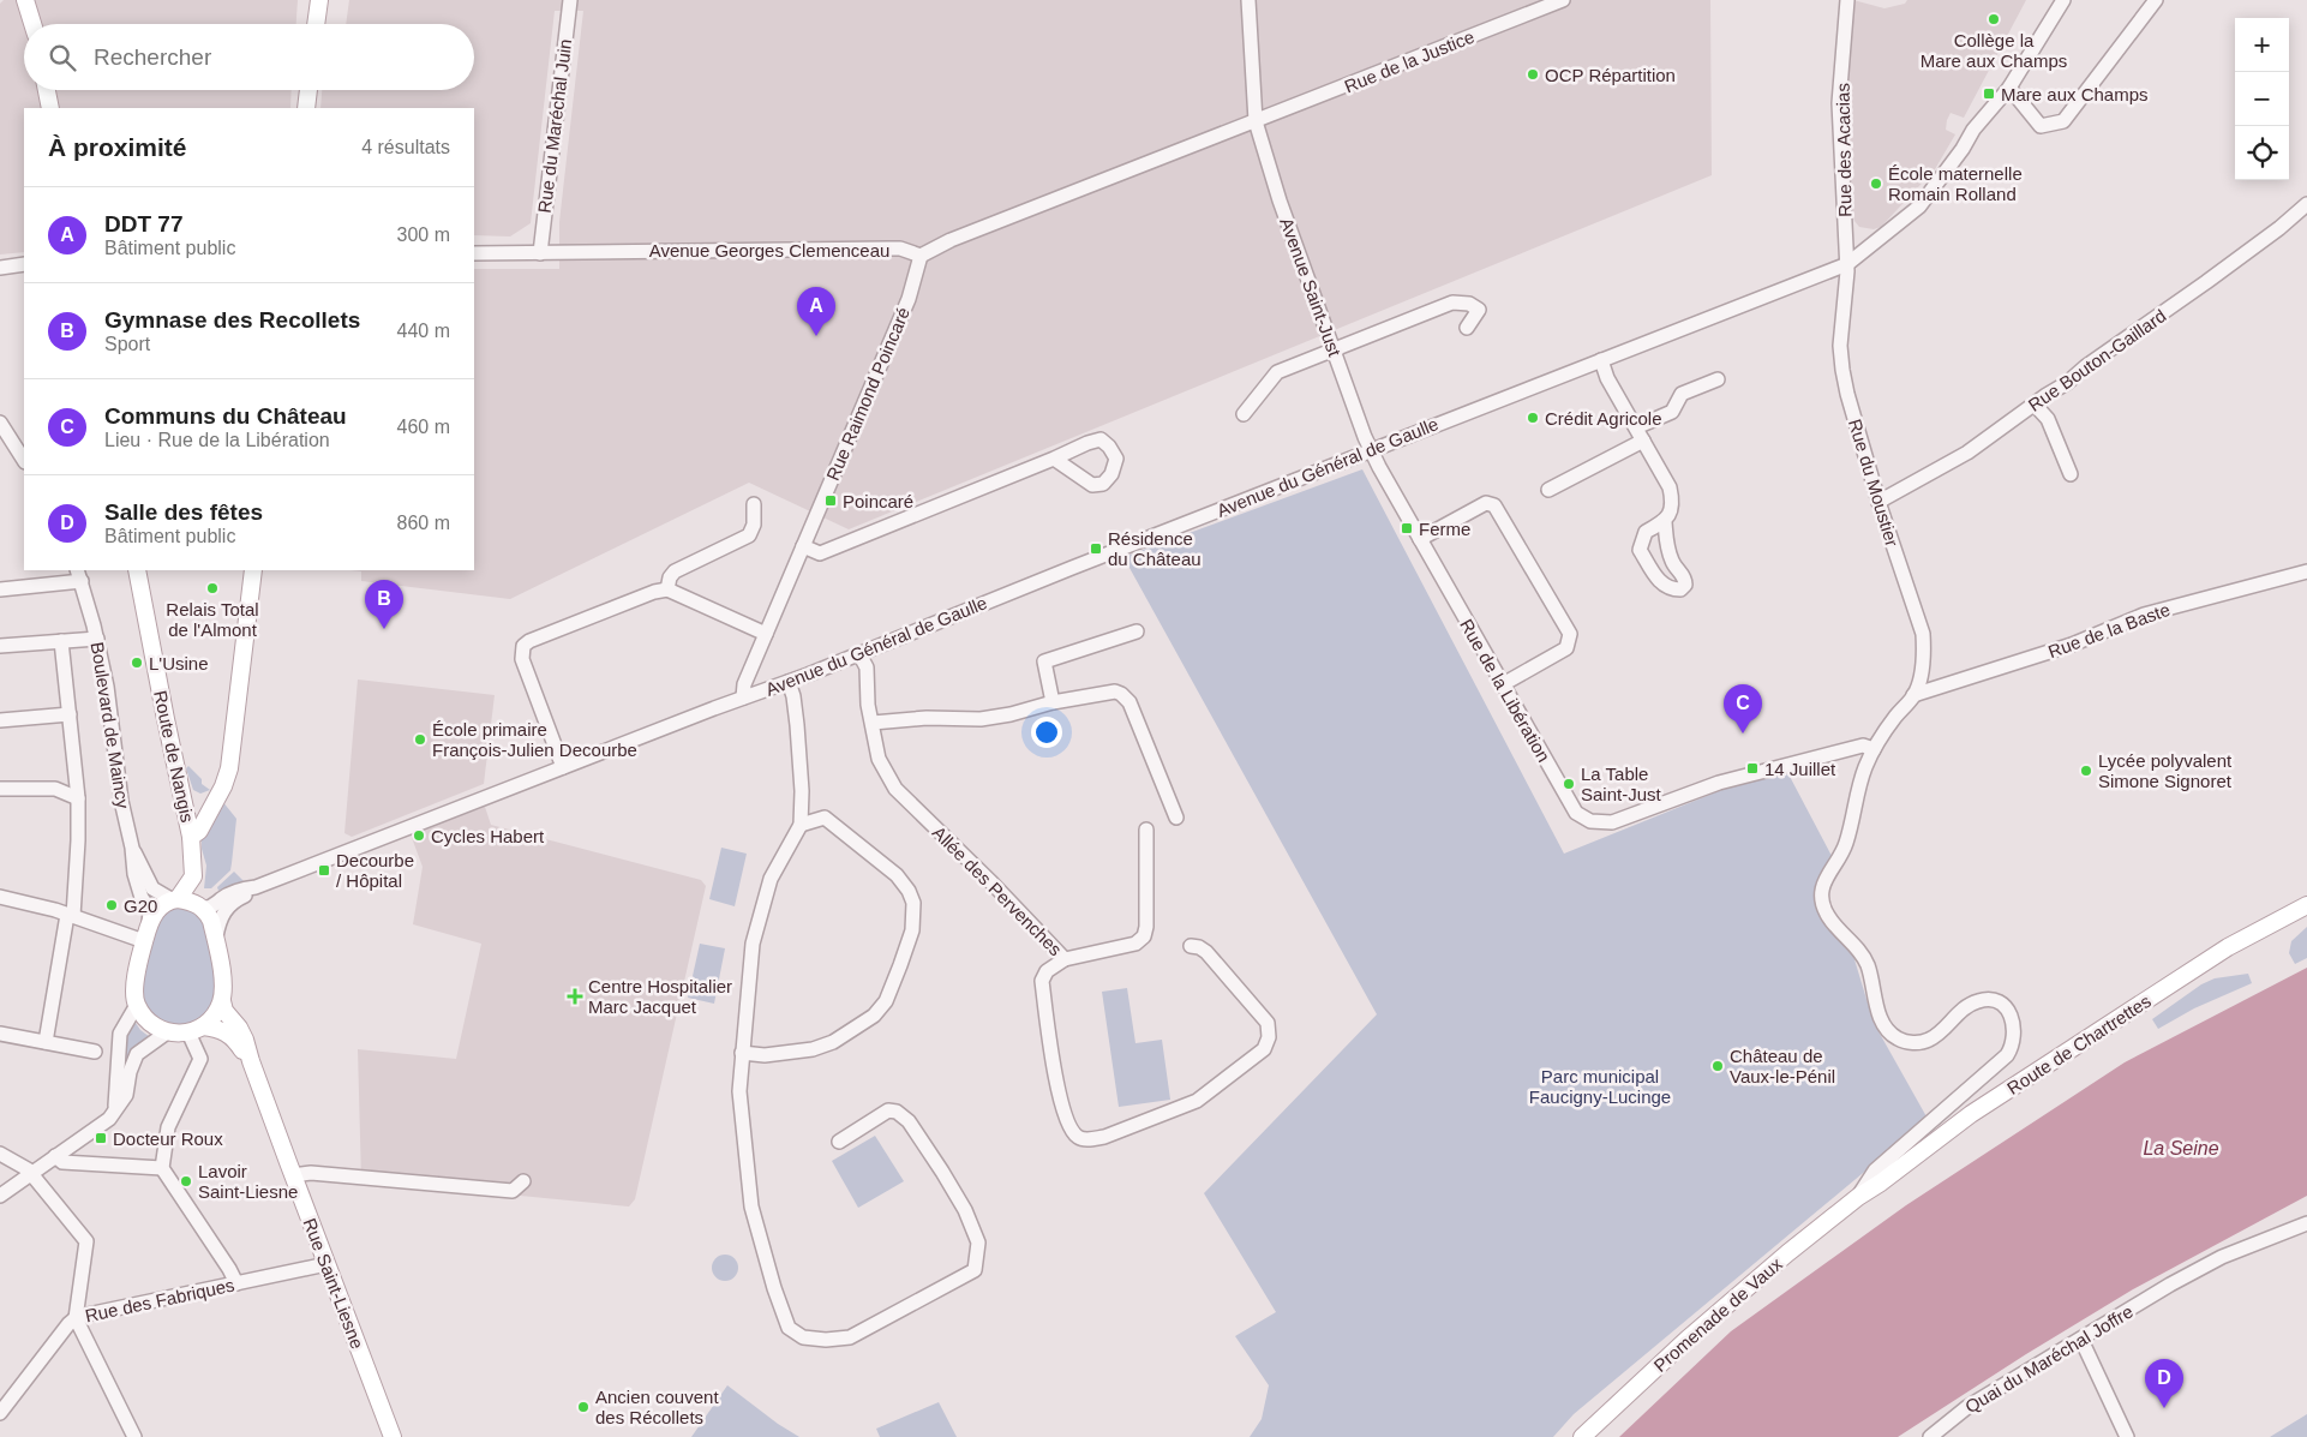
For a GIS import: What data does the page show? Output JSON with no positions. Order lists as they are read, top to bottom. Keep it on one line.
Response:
{"streets":{"main road":["Route de Nangis","Route de Chartrettes","Rue Saint-Liesne","Promenade de Vaux"],"street":["Rue de la Justice","Rue du Maréchal Juin","Rue des Acacias","Avenue Georges Clemenceau","Avenue Saint-Just","Rue Bouton-Gaillard","Rue Raimond Poincaré","Avenue du Général de Gaulle","Rue du Moustier","Rue de la Baste","Rue de la Libération","Boulevard de Maincy","Allée des Pervenches","Rue des Fabriques","Quai du Maréchal Joffre"]},"crossings":[["Rue de la Justice","Avenue Saint-Just"],["Rue du Maréchal Juin","Avenue Georges Clemenceau"],["Rue des Acacias","Avenue du Général de Gaulle"],["Rue des Acacias","Rue du Moustier"],["Avenue Georges Clemenceau","Rue Raimond Poincaré"],["Avenue Saint-Just","Avenue du Général de Gaulle"],["Avenue Saint-Just","Rue de la Libération"],["Rue Bouton-Gaillard","Rue du Moustier"],["Rue Raimond Poincaré","Avenue du Général de Gaulle"],["Avenue du Général de Gaulle","Rue du Moustier"],["Avenue du Général de Gaulle","Rue de la Libération"],["Avenue du Général de Gaulle","Allée des Pervenches"],["Rue du Moustier","Rue de la Baste"],["Boulevard de Maincy","Route de Nangis"],["Boulevard de Maincy","Rue Saint-Liesne"],["Route de Nangis","Rue Saint-Liesne"],["Route de Chartrettes","Promenade de Vaux"],["Rue Saint-Liesne","Rue des Fabriques"]],"water":["La Seine"],"parks":["Parc municipal Faucigny-Lucinge"],"places":{"other":["Collège la Mare aux Champs","OCP Répartition","École maternelle Romain Rolland","Crédit Agricole","Relais Total de l'Almont","L'Usine","École primaire François-Julien Decourbe","Lycée polyvalent Simone Signoret","La Table Saint-Just","Cycles Habert","G20","Château de Vaux-le-Pénil","Lavoir Saint-Liesne","Ancien couvent des Récollets"],"transit":["Mare aux Champs","Poincaré","Ferme","Résidence du Château","14 Juillet","Decourbe / Hôpital","Docteur Roux"],"health":["Centre Hospitalier Marc Jacquet"]},"page":{"map_buttons":["+","−"],"search":"Rechercher","heading":["À proximité","4 résultats"],"list":[{"mark":"A","name":"DDT 77","note":"Bâtiment public","value":"300 m"},{"mark":"B","name":"Gymnase des Recollets","note":"Sport","value":"440 m"},{"mark":"C","name":"Communs du Château","note":"Lieu · Rue de la Libération","value":"460 m"},{"mark":"D","name":"Salle des fêtes","note":"Bâtiment public","value":"860 m"}],"pins":["A","B","C","D"]}}
